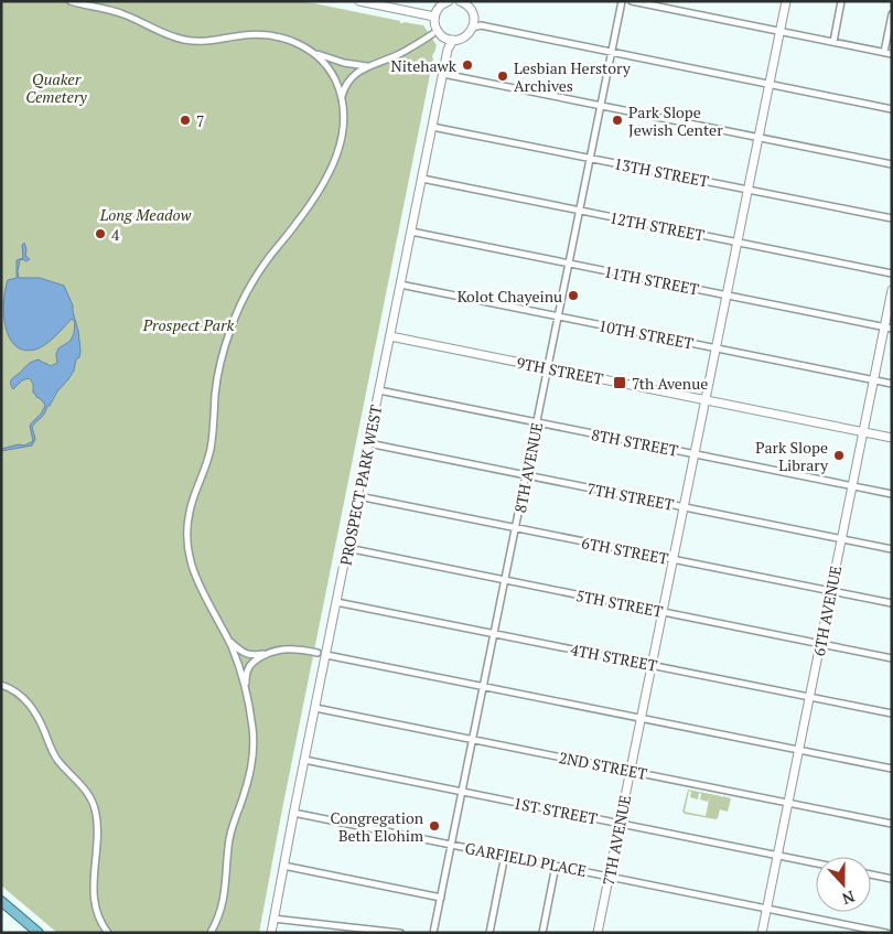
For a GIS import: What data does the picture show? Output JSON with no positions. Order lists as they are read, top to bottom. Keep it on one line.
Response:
{"streets":{"street":["13TH STREET","12TH STREET","11TH STREET","10TH STREET","9TH STREET","8TH STREET","8TH AVENUE","PROSPECT PARK WEST","7TH STREET","6TH STREET","5TH STREET","6TH AVENUE","4TH STREET","2ND STREET","1ST STREET","7TH AVENUE","GARFIELD PLACE"]},"crossings":[["13TH STREET","8TH AVENUE"],["13TH STREET","PROSPECT PARK WEST"],["13TH STREET","7TH AVENUE"],["12TH STREET","8TH AVENUE"],["12TH STREET","PROSPECT PARK WEST"],["12TH STREET","7TH AVENUE"],["11TH STREET","8TH AVENUE"],["11TH STREET","PROSPECT PARK WEST"],["11TH STREET","6TH AVENUE"],["11TH STREET","7TH AVENUE"],["10TH STREET","8TH AVENUE"],["10TH STREET","PROSPECT PARK WEST"],["10TH STREET","6TH AVENUE"],["10TH STREET","7TH AVENUE"],["9TH STREET","8TH AVENUE"],["9TH STREET","PROSPECT PARK WEST"],["9TH STREET","6TH AVENUE"],["9TH STREET","7TH AVENUE"],["8TH STREET","8TH AVENUE"],["8TH STREET","PROSPECT PARK WEST"],["8TH STREET","6TH AVENUE"],["8TH STREET","7TH AVENUE"],["8TH AVENUE","7TH STREET"],["8TH AVENUE","6TH STREET"],["8TH AVENUE","5TH STREET"],["8TH AVENUE","4TH STREET"],["8TH AVENUE","2ND STREET"],["8TH AVENUE","1ST STREET"],["8TH AVENUE","GARFIELD PLACE"],["PROSPECT PARK WEST","7TH STREET"],["PROSPECT PARK WEST","6TH STREET"],["PROSPECT PARK WEST","5TH STREET"],["PROSPECT PARK WEST","4TH STREET"],["PROSPECT PARK WEST","2ND STREET"],["PROSPECT PARK WEST","1ST STREET"],["PROSPECT PARK WEST","GARFIELD PLACE"],["7TH STREET","6TH AVENUE"],["7TH STREET","7TH AVENUE"],["6TH STREET","6TH AVENUE"],["6TH STREET","7TH AVENUE"],["5TH STREET","6TH AVENUE"],["5TH STREET","7TH AVENUE"],["6TH AVENUE","4TH STREET"],["6TH AVENUE","2ND STREET"],["6TH AVENUE","1ST STREET"],["6TH AVENUE","GARFIELD PLACE"],["4TH STREET","7TH AVENUE"],["2ND STREET","7TH AVENUE"],["1ST STREET","7TH AVENUE"],["7TH AVENUE","GARFIELD PLACE"]],"parks":["Quaker Cemetery","Long Meadow","Prospect Park"],"places":{"other":["Nitehawk","Lesbian Herstory Archives","7","Park Slope Jewish Center","4","Kolot Chayeinu","Park Slope Library","Congregation Beth Elohim"],"transit":["7th Avenue"]},"north":"bottom"}
